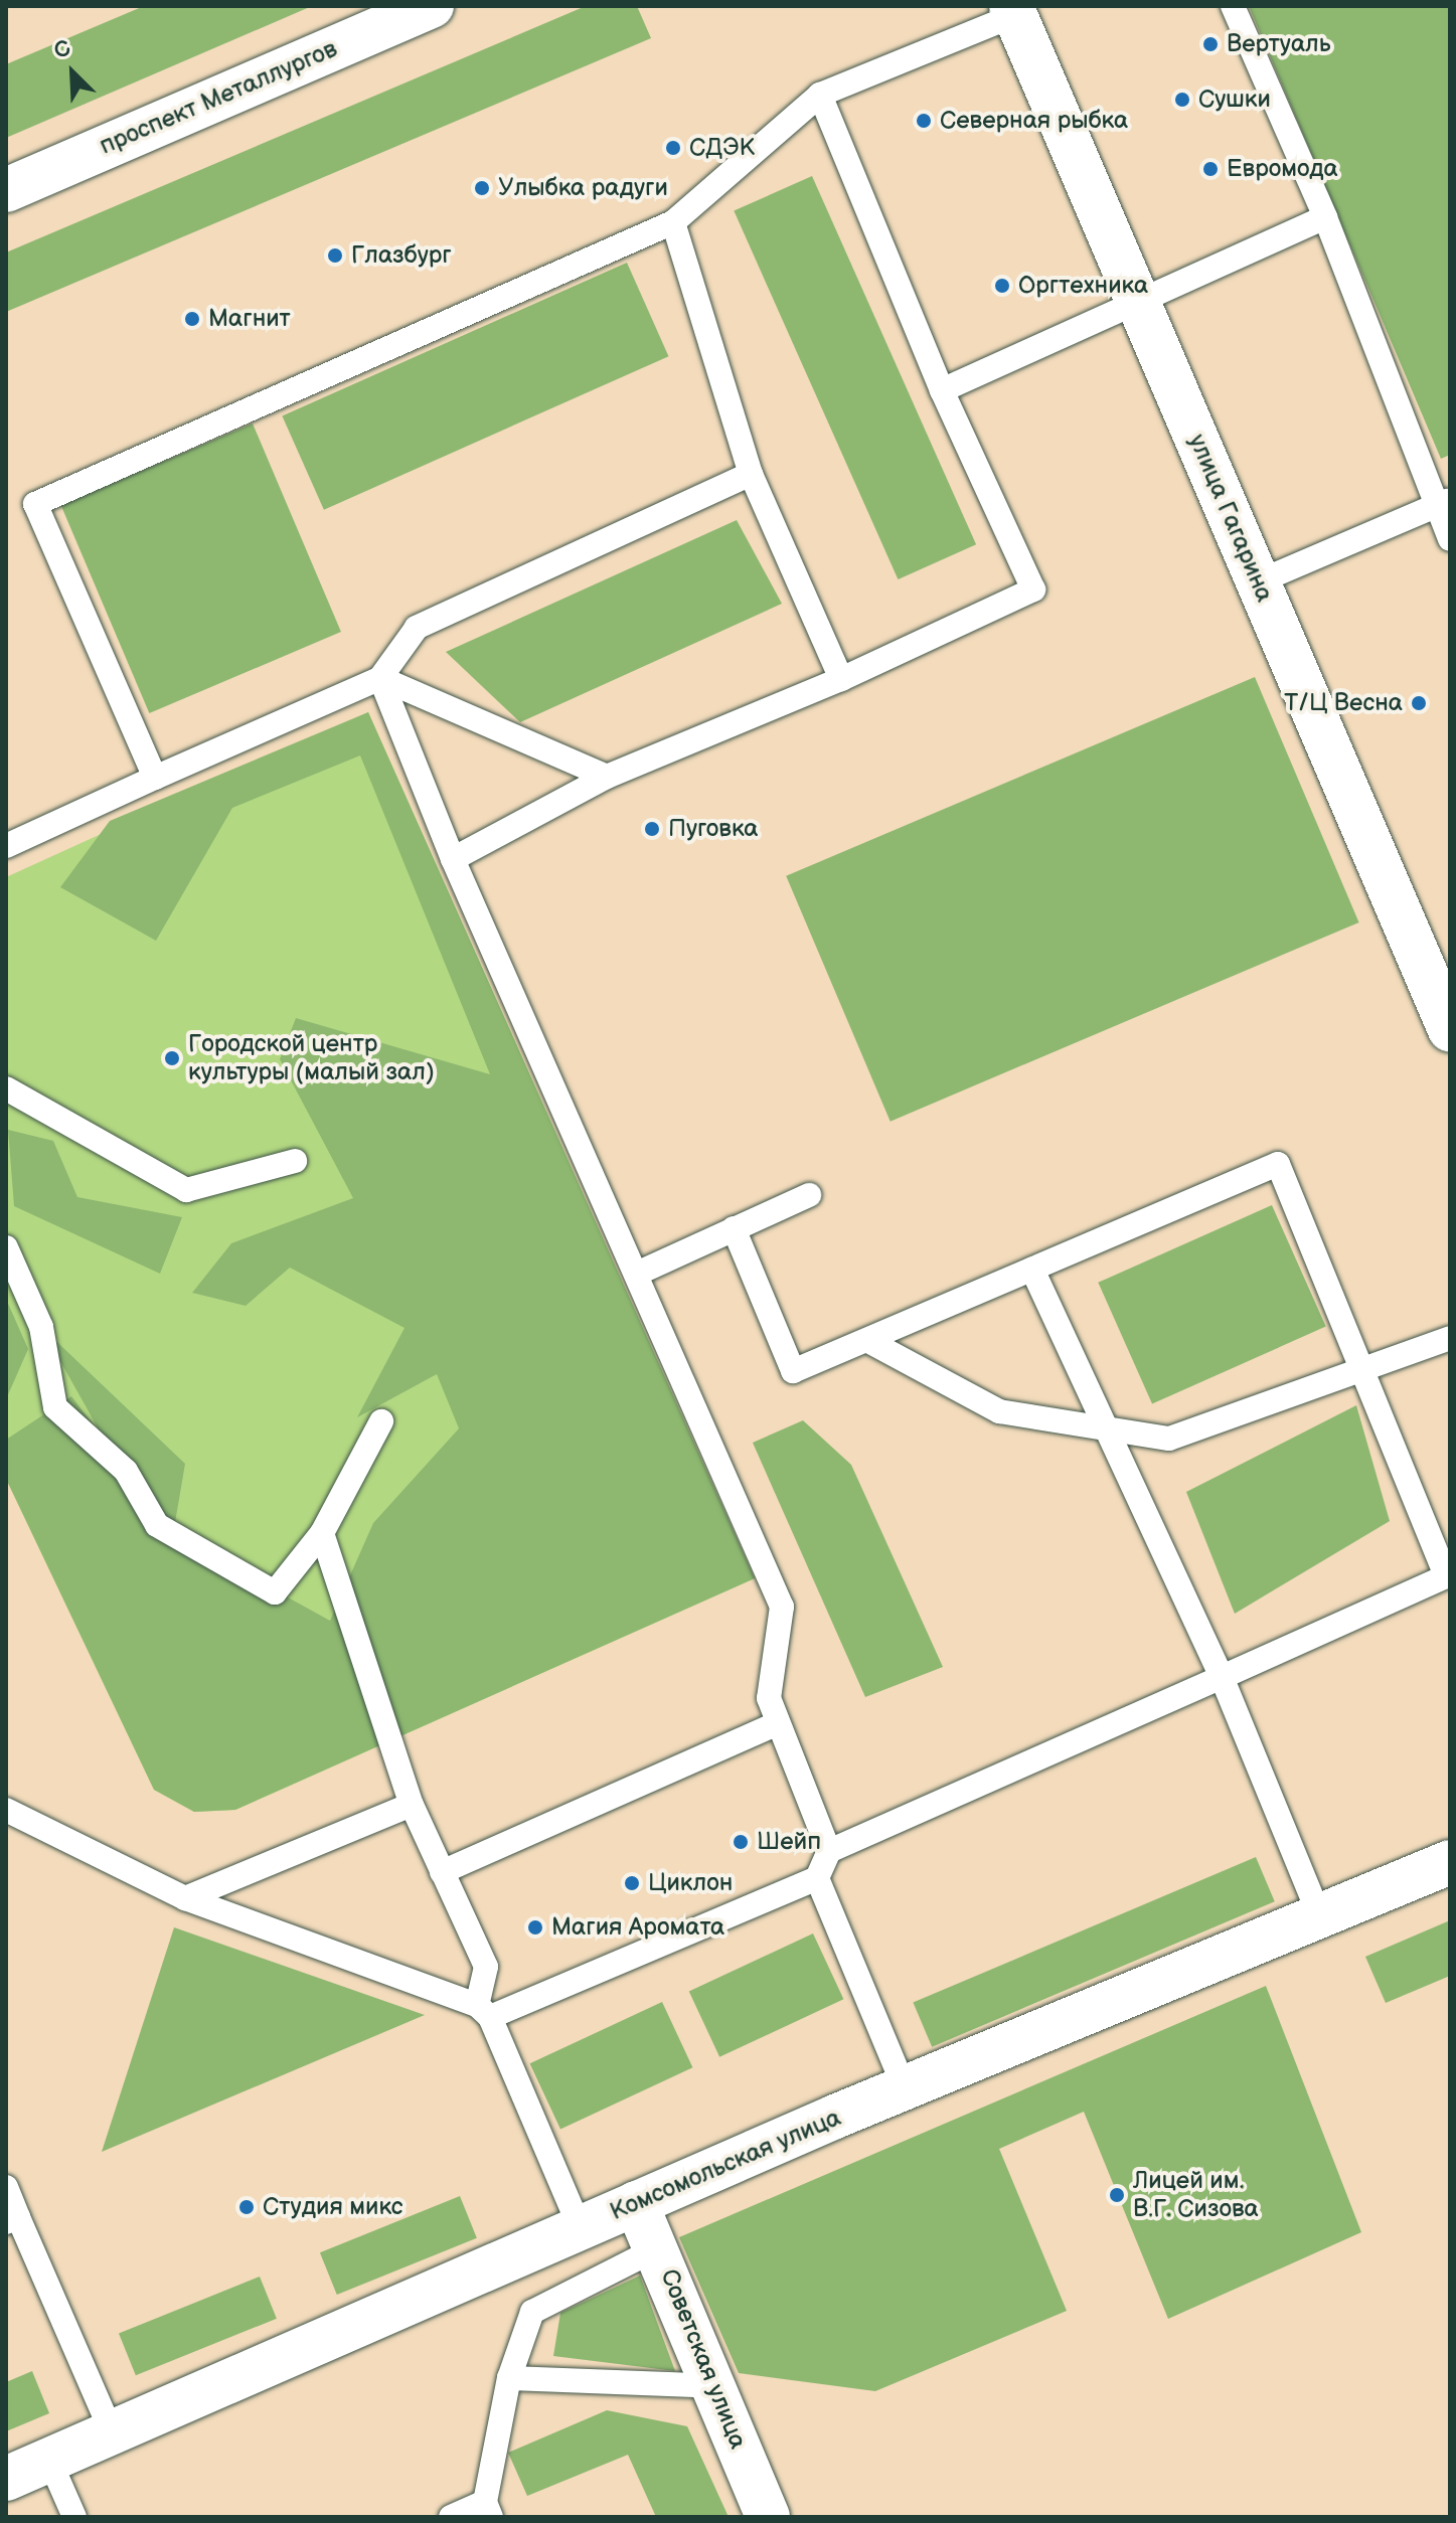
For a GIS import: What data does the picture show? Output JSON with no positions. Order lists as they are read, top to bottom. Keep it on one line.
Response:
{"streets":{"street":["проспект Металлургов","улица Гагарина","Комсомольская улица","Советская улица"]},"crossings":[["Комсомольская улица","Советская улица"]],"places":["Вертуаль","Сушки","Северная рыбка","СДЭК","Евромода","Улыбка радуги","Глазбург","Оргтехника","Магнит","Т/Ц Весна","Пуговка","Городской центр культуры (малый зал)","Шейп","Циклон","Магия Аромата","Лицей им. В.Г. Сизова","Студия микс"],"north":"top left"}
